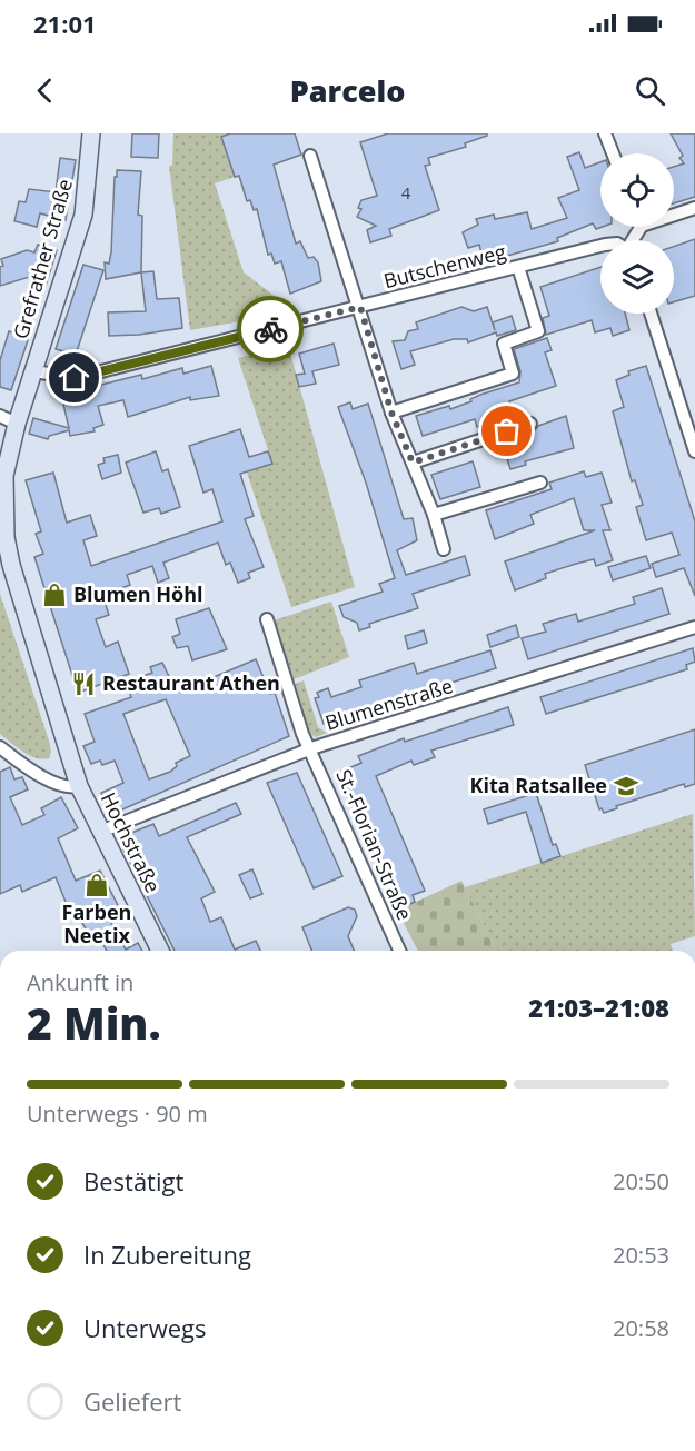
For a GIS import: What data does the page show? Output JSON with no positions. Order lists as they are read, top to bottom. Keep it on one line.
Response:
{"streets":{"main road":["Grefrather Straße","Hochstraße"],"street":["Butschenweg","Blumenstraße","St.-Florian-Straße"]},"crossings":[["Grefrather Straße","Butschenweg"],["Grefrather Straße","Hochstraße"],["Blumenstraße","Hochstraße"],["Blumenstraße","St.-Florian-Straße"]],"places":{"shop":["Blumen Höhl","Farben Neetix"],"restaurant":["Restaurant Athen"],"school or university":["Kita Ratsallee"]},"house_numbers":["4"],"page":{"status":"21:01","header":"Parcelo","heading":["2 Min.","Ankunft in","21:03–21:08"],"bar":"Unterwegs · 90 m","list":[["Bestätigt","20:50"],["In Zubereitung","20:53"],["Unterwegs","20:58"],"Geliefert"]}}
